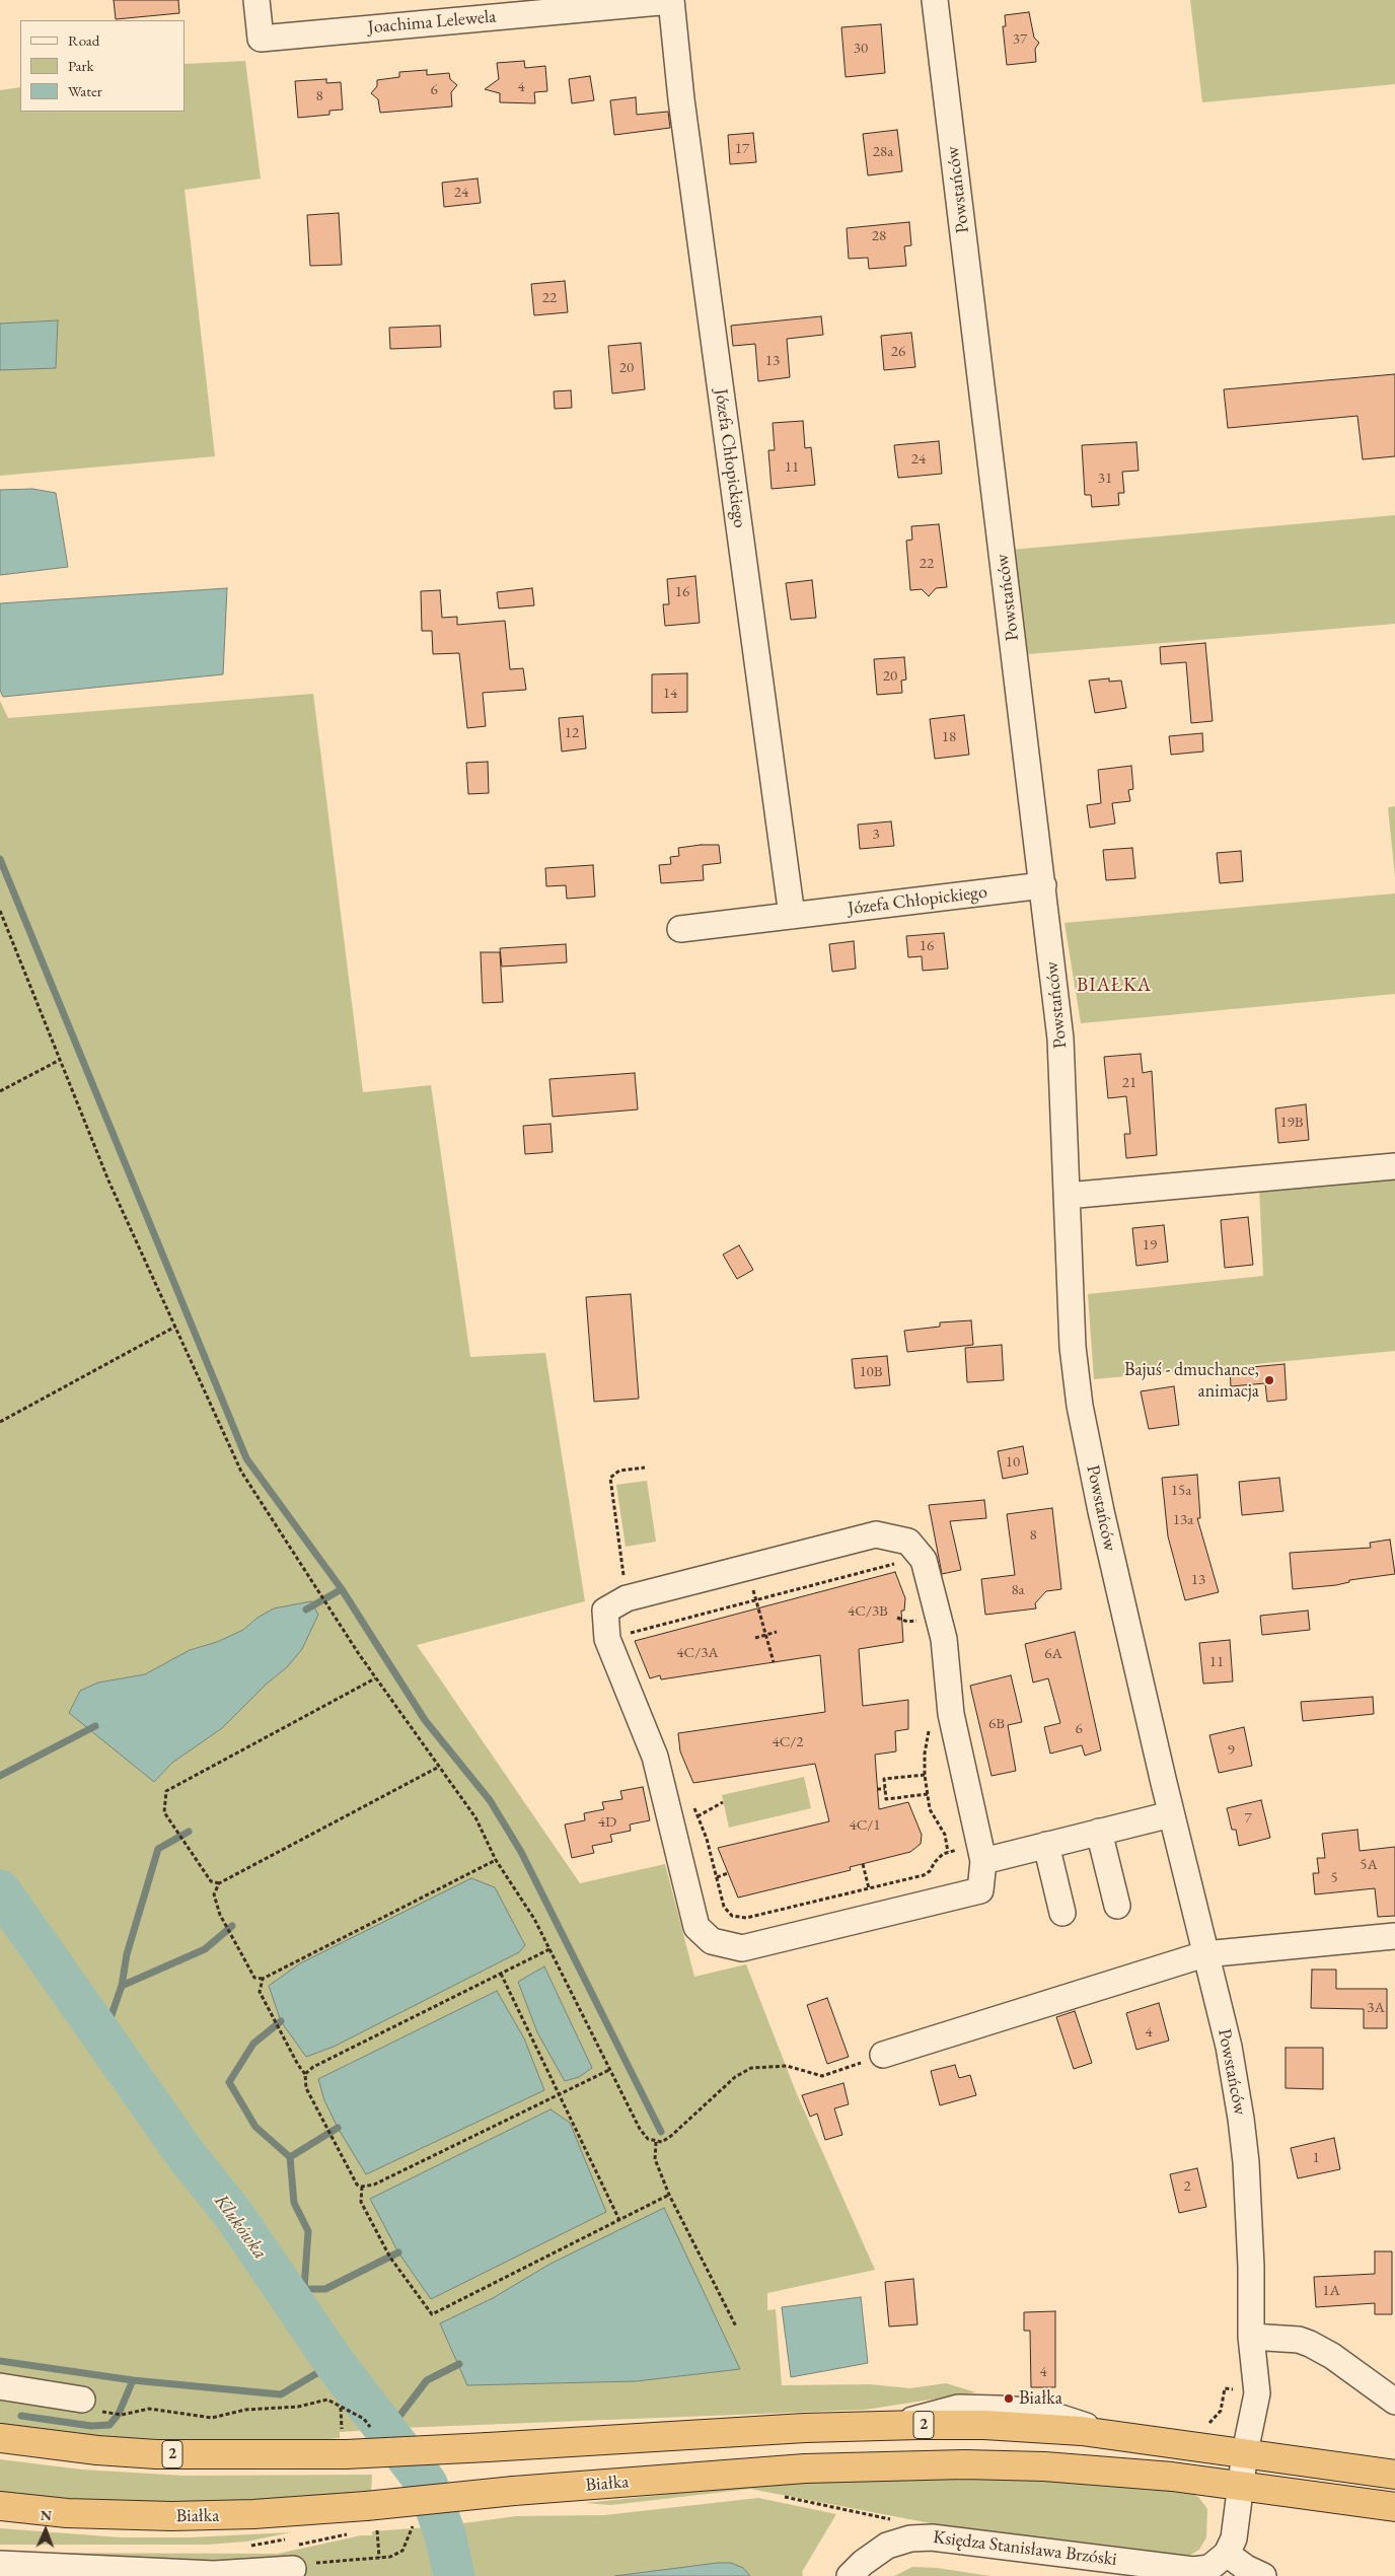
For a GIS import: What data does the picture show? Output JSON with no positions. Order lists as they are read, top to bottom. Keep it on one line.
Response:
{"streets":{"highway":["2","Białka"],"street":["Joachima Lelewela","Powstańców","Józefa Chłopickiego","Księdza Stanisława Brzóski"]},"crossings":[["Joachima Lelewela","Józefa Chłopickiego"],["Powstańców","Józefa Chłopickiego"],["Powstańców","2"],["Powstańców","Białka"]],"districts":["BIAŁKA"],"water":["Klukówka"],"places":["Bajuś - dmuchance, animacja","Białka"],"house_numbers":["37","30","4","6","8","17","28a","24","28","22","26","13","20","24","11","31","22","16","20","14","12","18","3","16","21","19B","19","10B","10","15a","13a","8","13","8a","4C/3B","4C/3A","6A","11","6B","6","4C/2","9","7","4D","4C/1","5A","5","3A","4","1","2","1A","4"],"legend":["Road","Park","Water"],"north":"top"}
